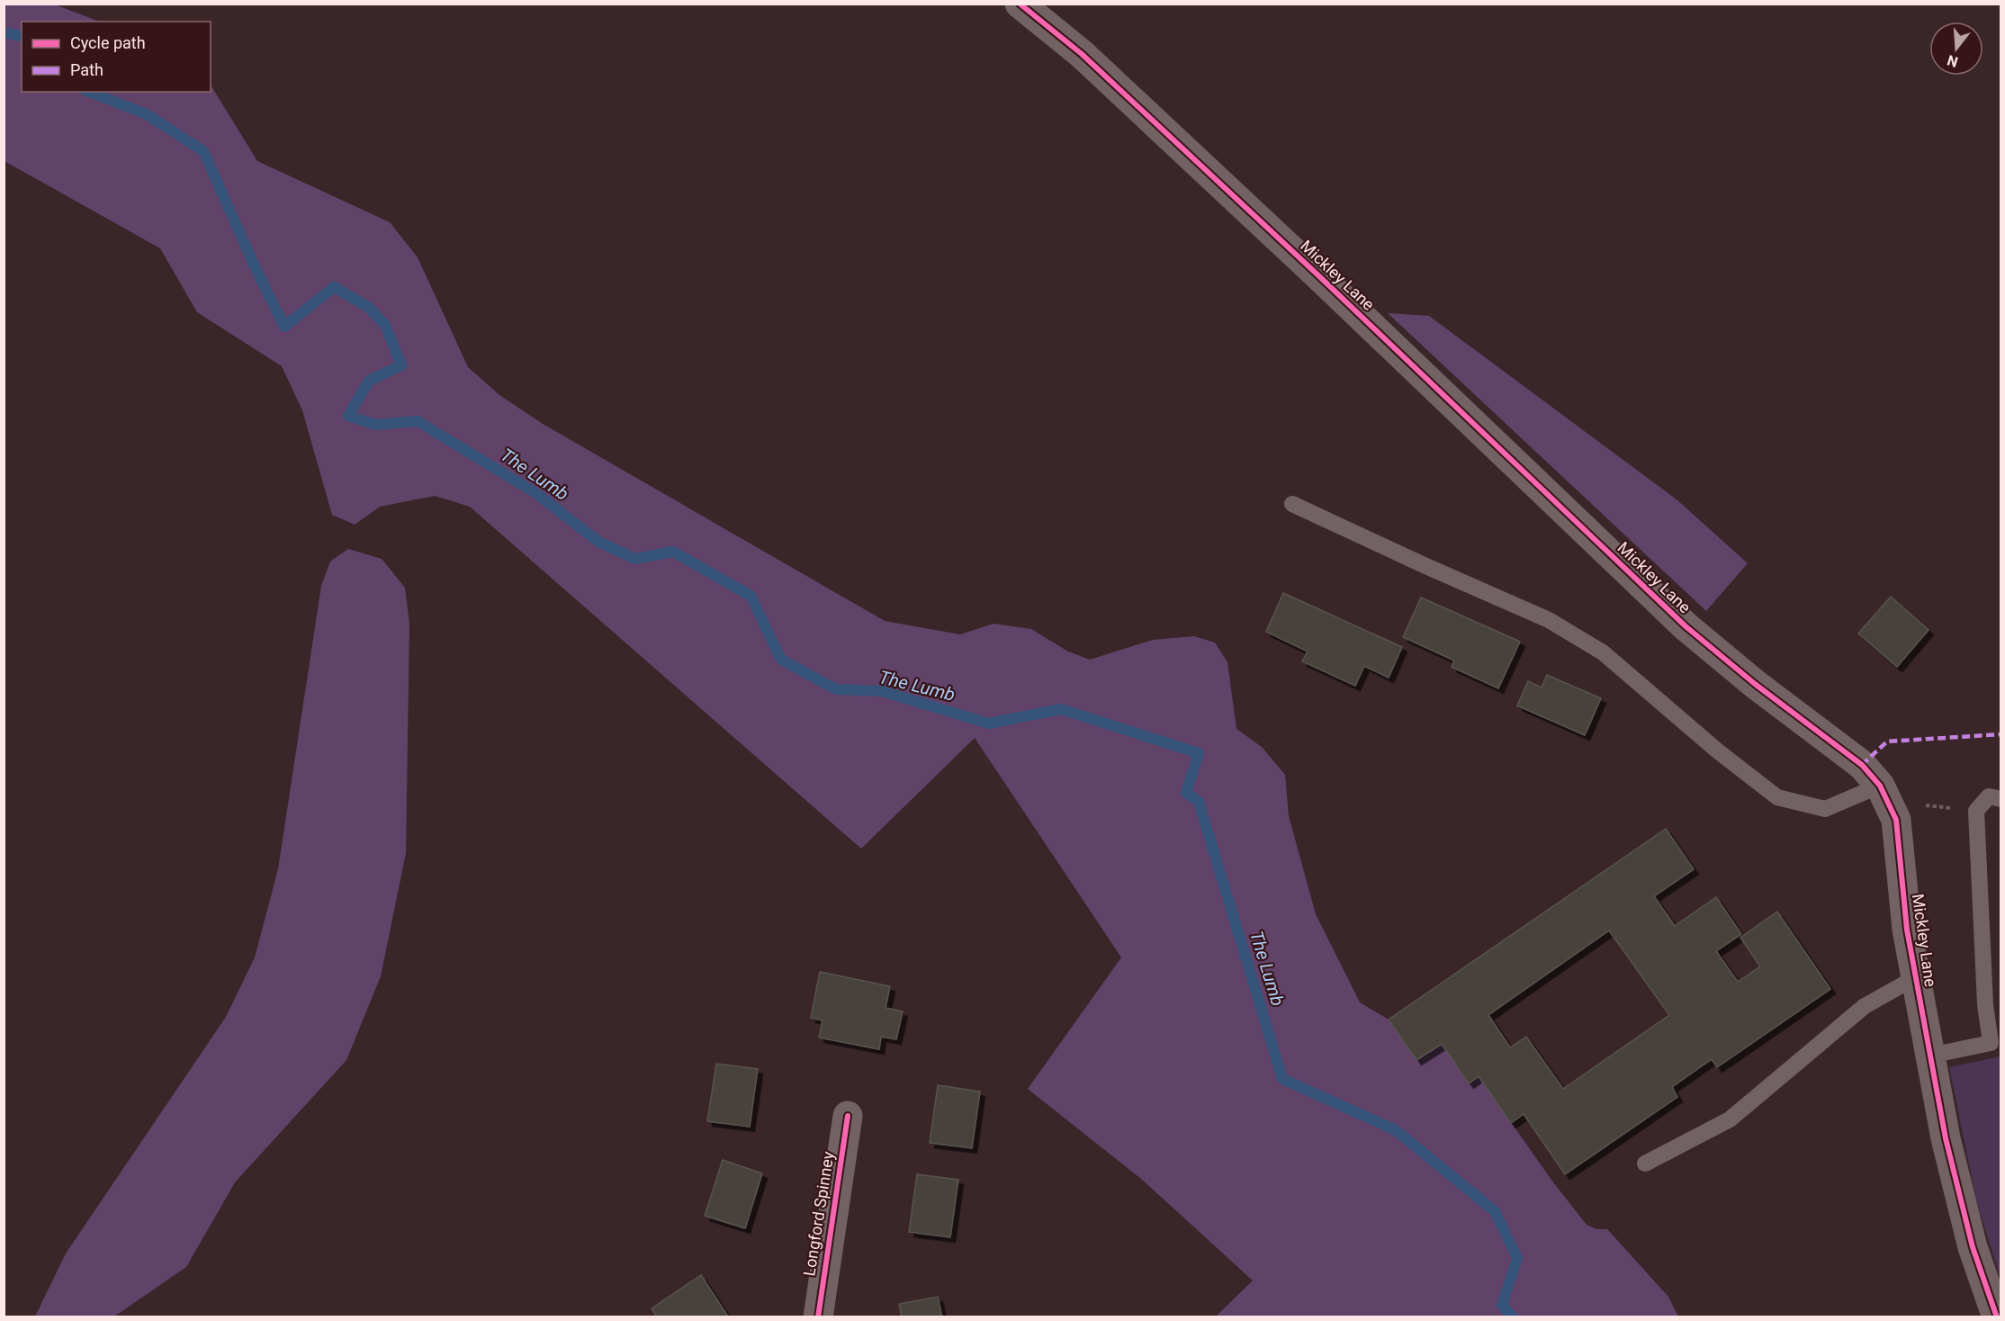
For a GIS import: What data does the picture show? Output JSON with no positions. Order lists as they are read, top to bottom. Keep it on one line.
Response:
{"streets":{"street":["Mickley Lane","Longford Spinney"]},"water":["The Lumb"],"legend":["Cycle path","Path"],"north":"bottom"}
